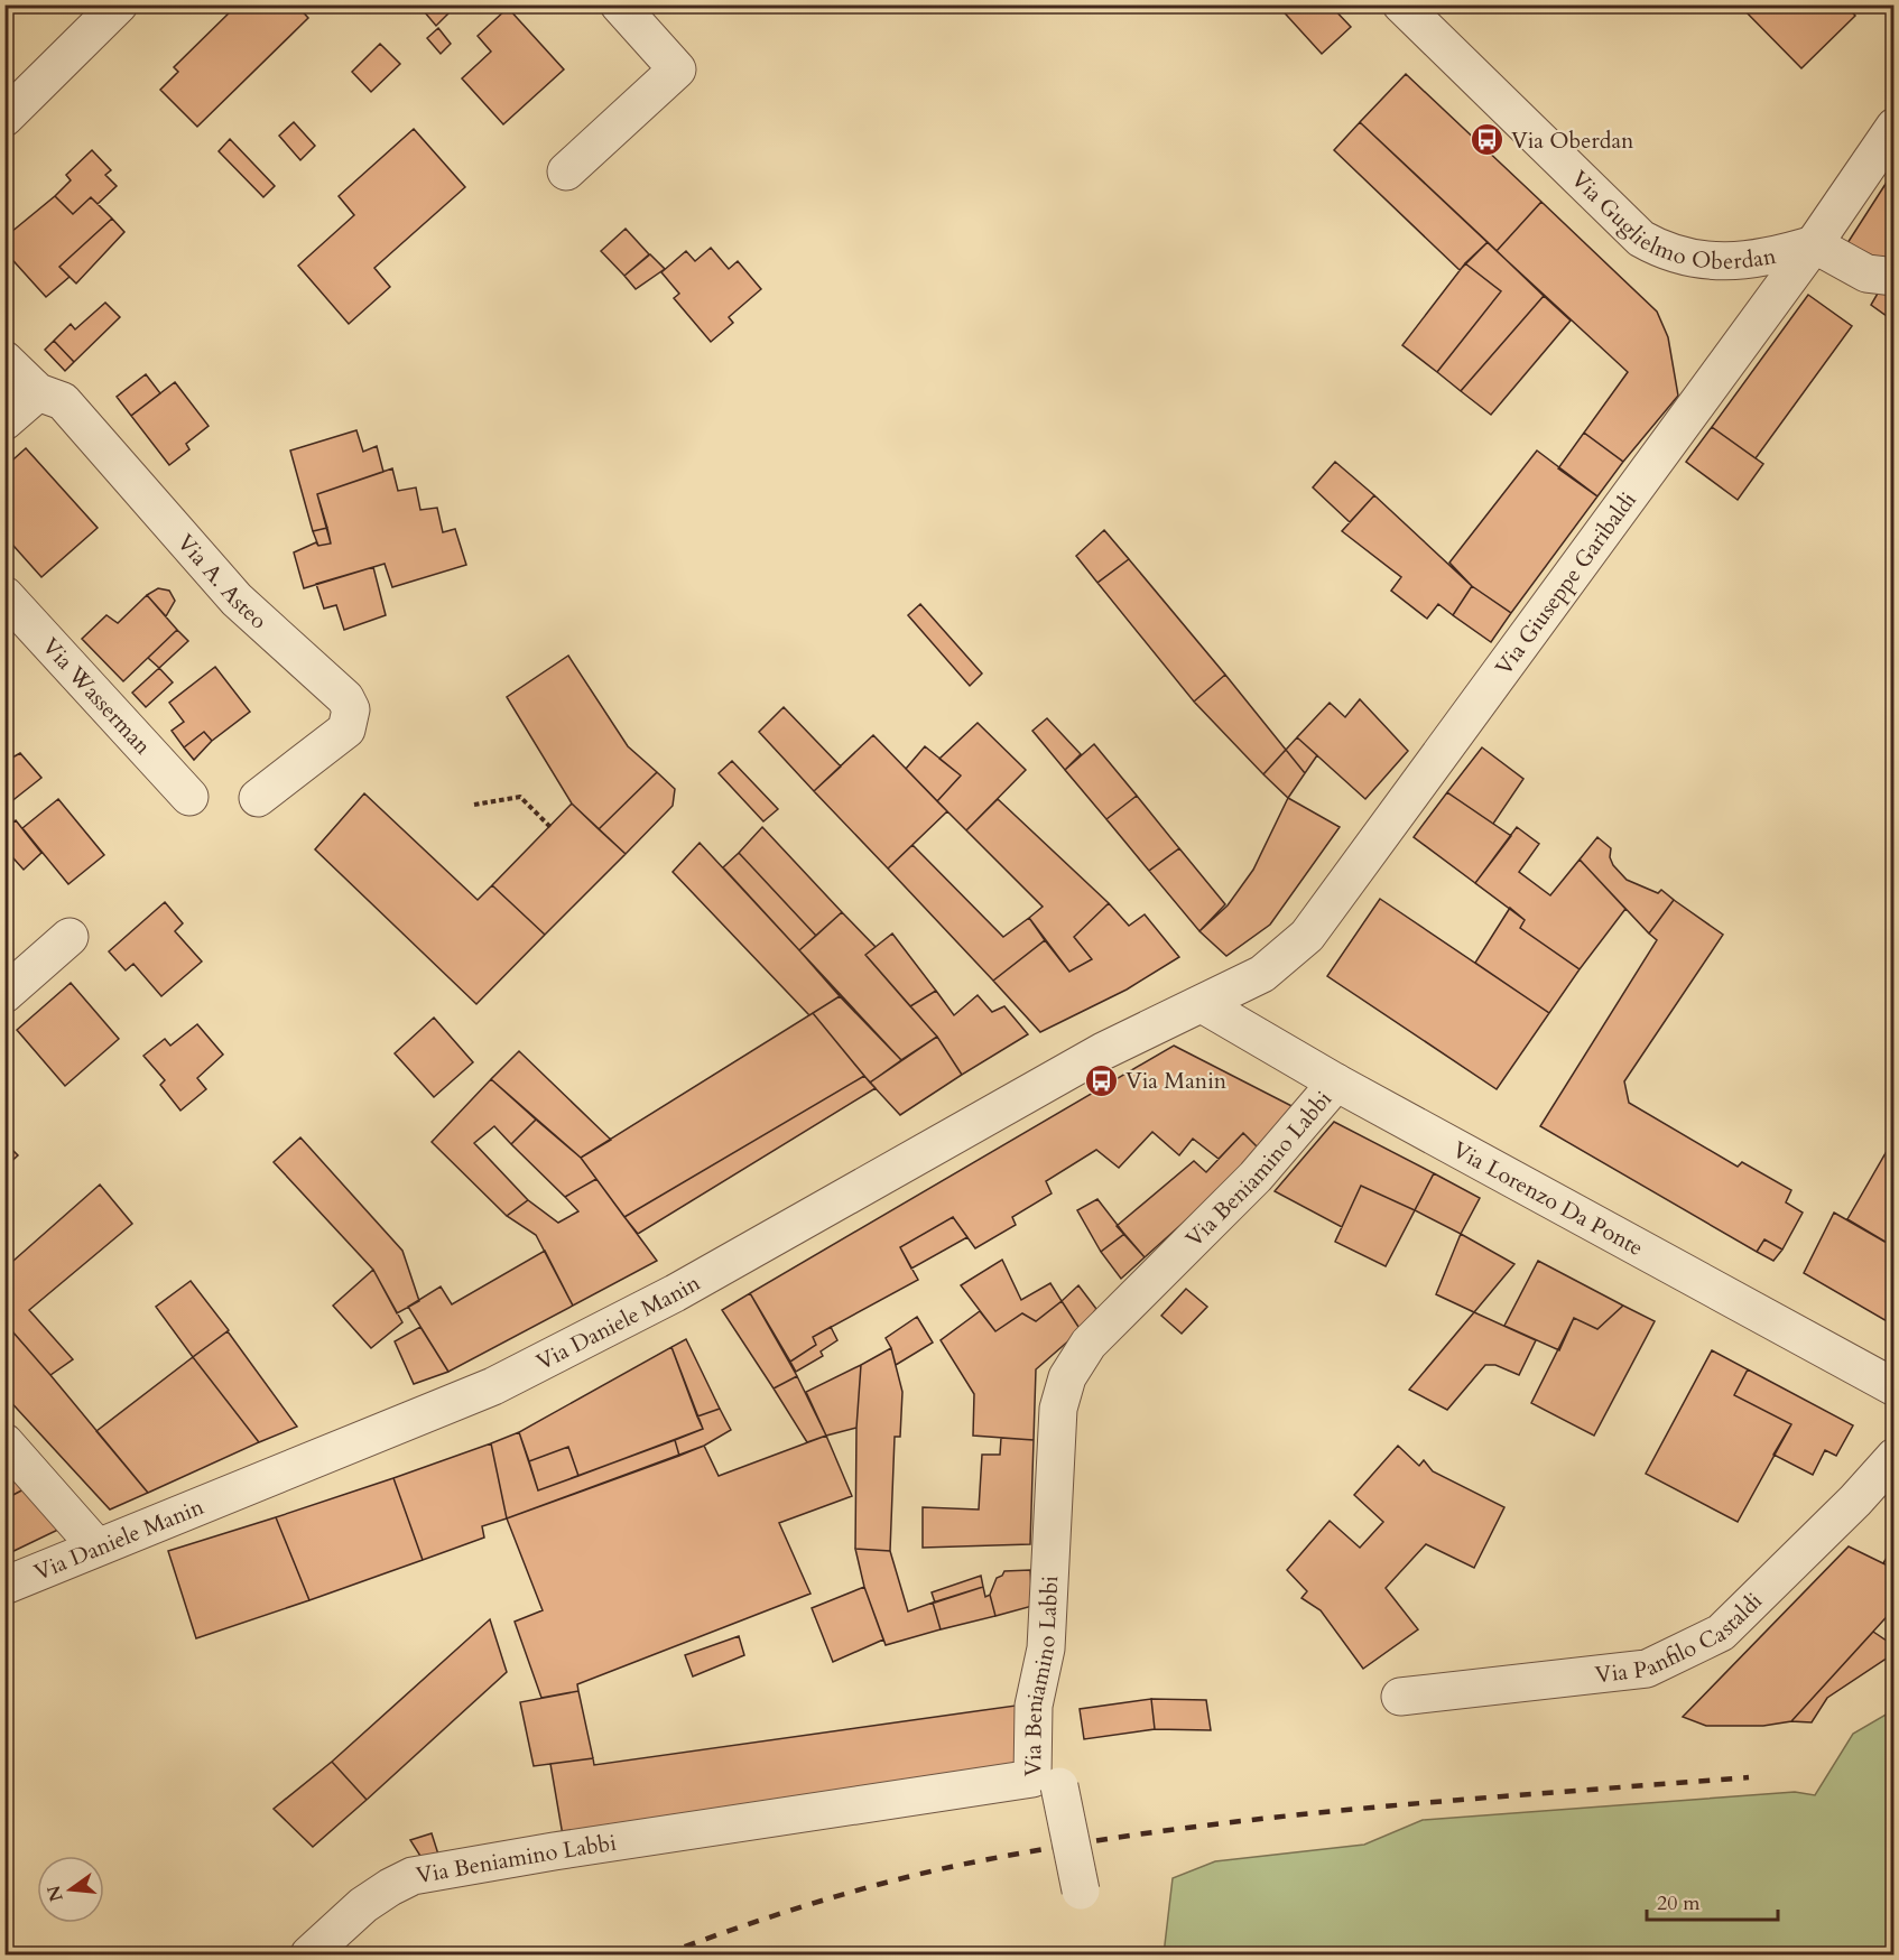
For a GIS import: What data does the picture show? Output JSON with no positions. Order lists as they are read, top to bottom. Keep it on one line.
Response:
{"streets":{"street":["Via Guglielmo Oberdan","Via A. Asteo","Via Giuseppe Garibaldi","Via Wasserman","Via Beniamino Labbi","Via Lorenzo Da Ponte","Via Daniele Manin","Via Panfilo Castaldi"]},"crossings":[["Via Guglielmo Oberdan","Via Giuseppe Garibaldi"],["Via Giuseppe Garibaldi","Via Lorenzo Da Ponte"],["Via Giuseppe Garibaldi","Via Daniele Manin"],["Via Beniamino Labbi","Via Lorenzo Da Ponte"],["Via Lorenzo Da Ponte","Via Daniele Manin"]],"places":{"bus stop":["Via Oberdan","Via Manin"]},"scale_bar":"20 m","north":"left"}
